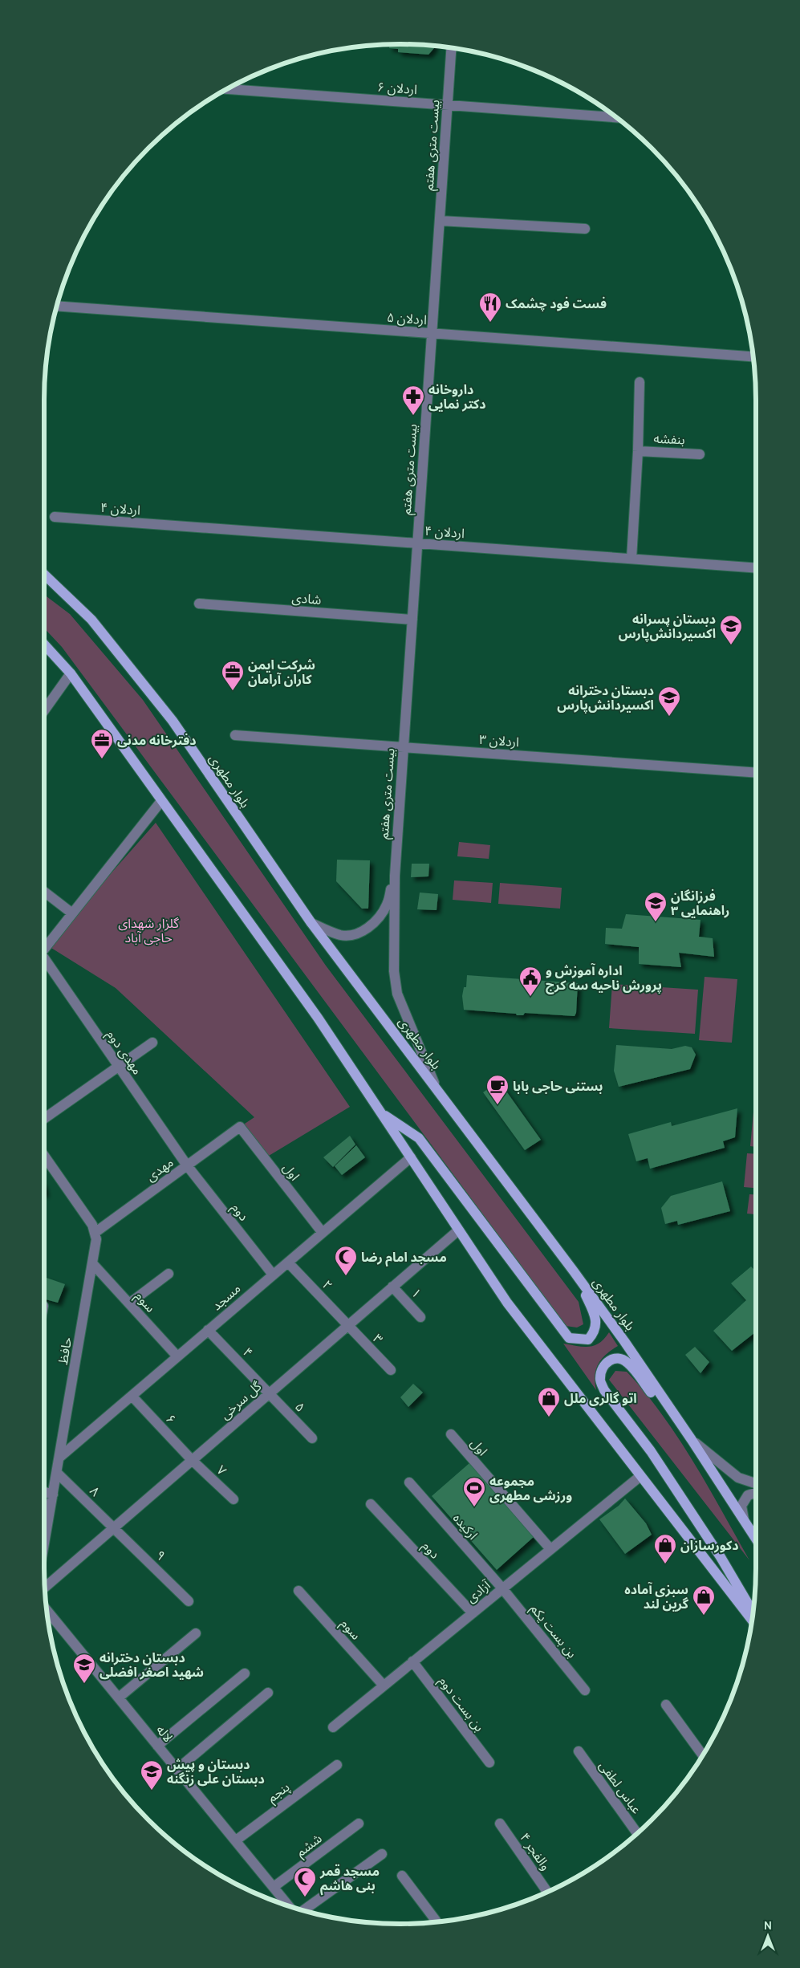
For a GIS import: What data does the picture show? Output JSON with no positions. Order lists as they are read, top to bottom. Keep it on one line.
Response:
{"streets":{"main road":["بلوار مطهری"],"street":["اردلان ۶","بیست متری هفتم","اردلان ۵","بنفشه","اردلان ۴","شادی","اردلان ۳","مهدی دوم","مهدی","اول","دوم","۲","۱","مسجد","سوم","۳","حافظ","۴","گل سرخی","۵","۶","۷","۸","ارکیده","۹","آزادی","بن بست یکم","بن بست دوم","لاله","عباس لطفی","پنجم","ششم","والفجر ۴"]},"crossings":[["اردلان ۶","بیست متری هفتم"],["بیست متری هفتم","اردلان ۵"],["بیست متری هفتم","اردلان ۴"],["بیست متری هفتم","شادی"],["بیست متری هفتم","اردلان ۳"],["مهدی دوم","مهدی"],["مهدی دوم","دوم"],["مهدی","اول"],["مهدی","دوم"],["مهدی","حافظ"],["اول","مسجد"],["اول","آزادی"],["دوم","مسجد"],["دوم","آزادی"],["۲","مسجد"],["۲","۳"],["۲","گل سرخی"],["۱","گل سرخی"],["مسجد","سوم"],["مسجد","حافظ"],["مسجد","۴"],["مسجد","۶"],["سوم","حافظ"],["سوم","آزادی"],["۳","گل سرخی"],["حافظ","۸"],["۴","گل سرخی"],["۴","۵"],["گل سرخی","۵"],["گل سرخی","۶"],["گل سرخی","۷"],["گل سرخی","۸"],["گل سرخی","۹"],["۶","۷"],["۸","۹"],["ارکیده","آزادی"],["ارکیده","بن بست یکم"],["آزادی","بن بست یکم"],["آزادی","بن بست دوم"],["لاله","پنجم"],["لاله","ششم"]],"parks":["گلزار شهدای حاجی آباد"],"places":{"restaurant":["فست فود چشمک"],"pharmacy":["داروخانه دکتر نمایی"],"school or university":["دبستان پسرانه اکسیر‌دانش‌پارس","دبستان دخترانه اکسیردانش‌پارس","فرزانگان ۳ راهنمایی","دبستان دخترانه شهید اصغر افضلی","دبستان و پیش دبستان علی زنگنه"],"office":["شرکت ایمن کاران آرامان","دفترخانه مدنی"],"public building":["اداره آموزش و پرورش ناحیه سه کرج"],"cafe":["بستنی حاجی بابا"],"mosque":["مسجد امام رضا","مسجد قمر بنی هاشم"],"shop":["اتو گالری ملل","دکورسازان","سبزی آماده گرین لند"],"sports":["مجموعه ورزشی مطهری"]},"north":"top"}
